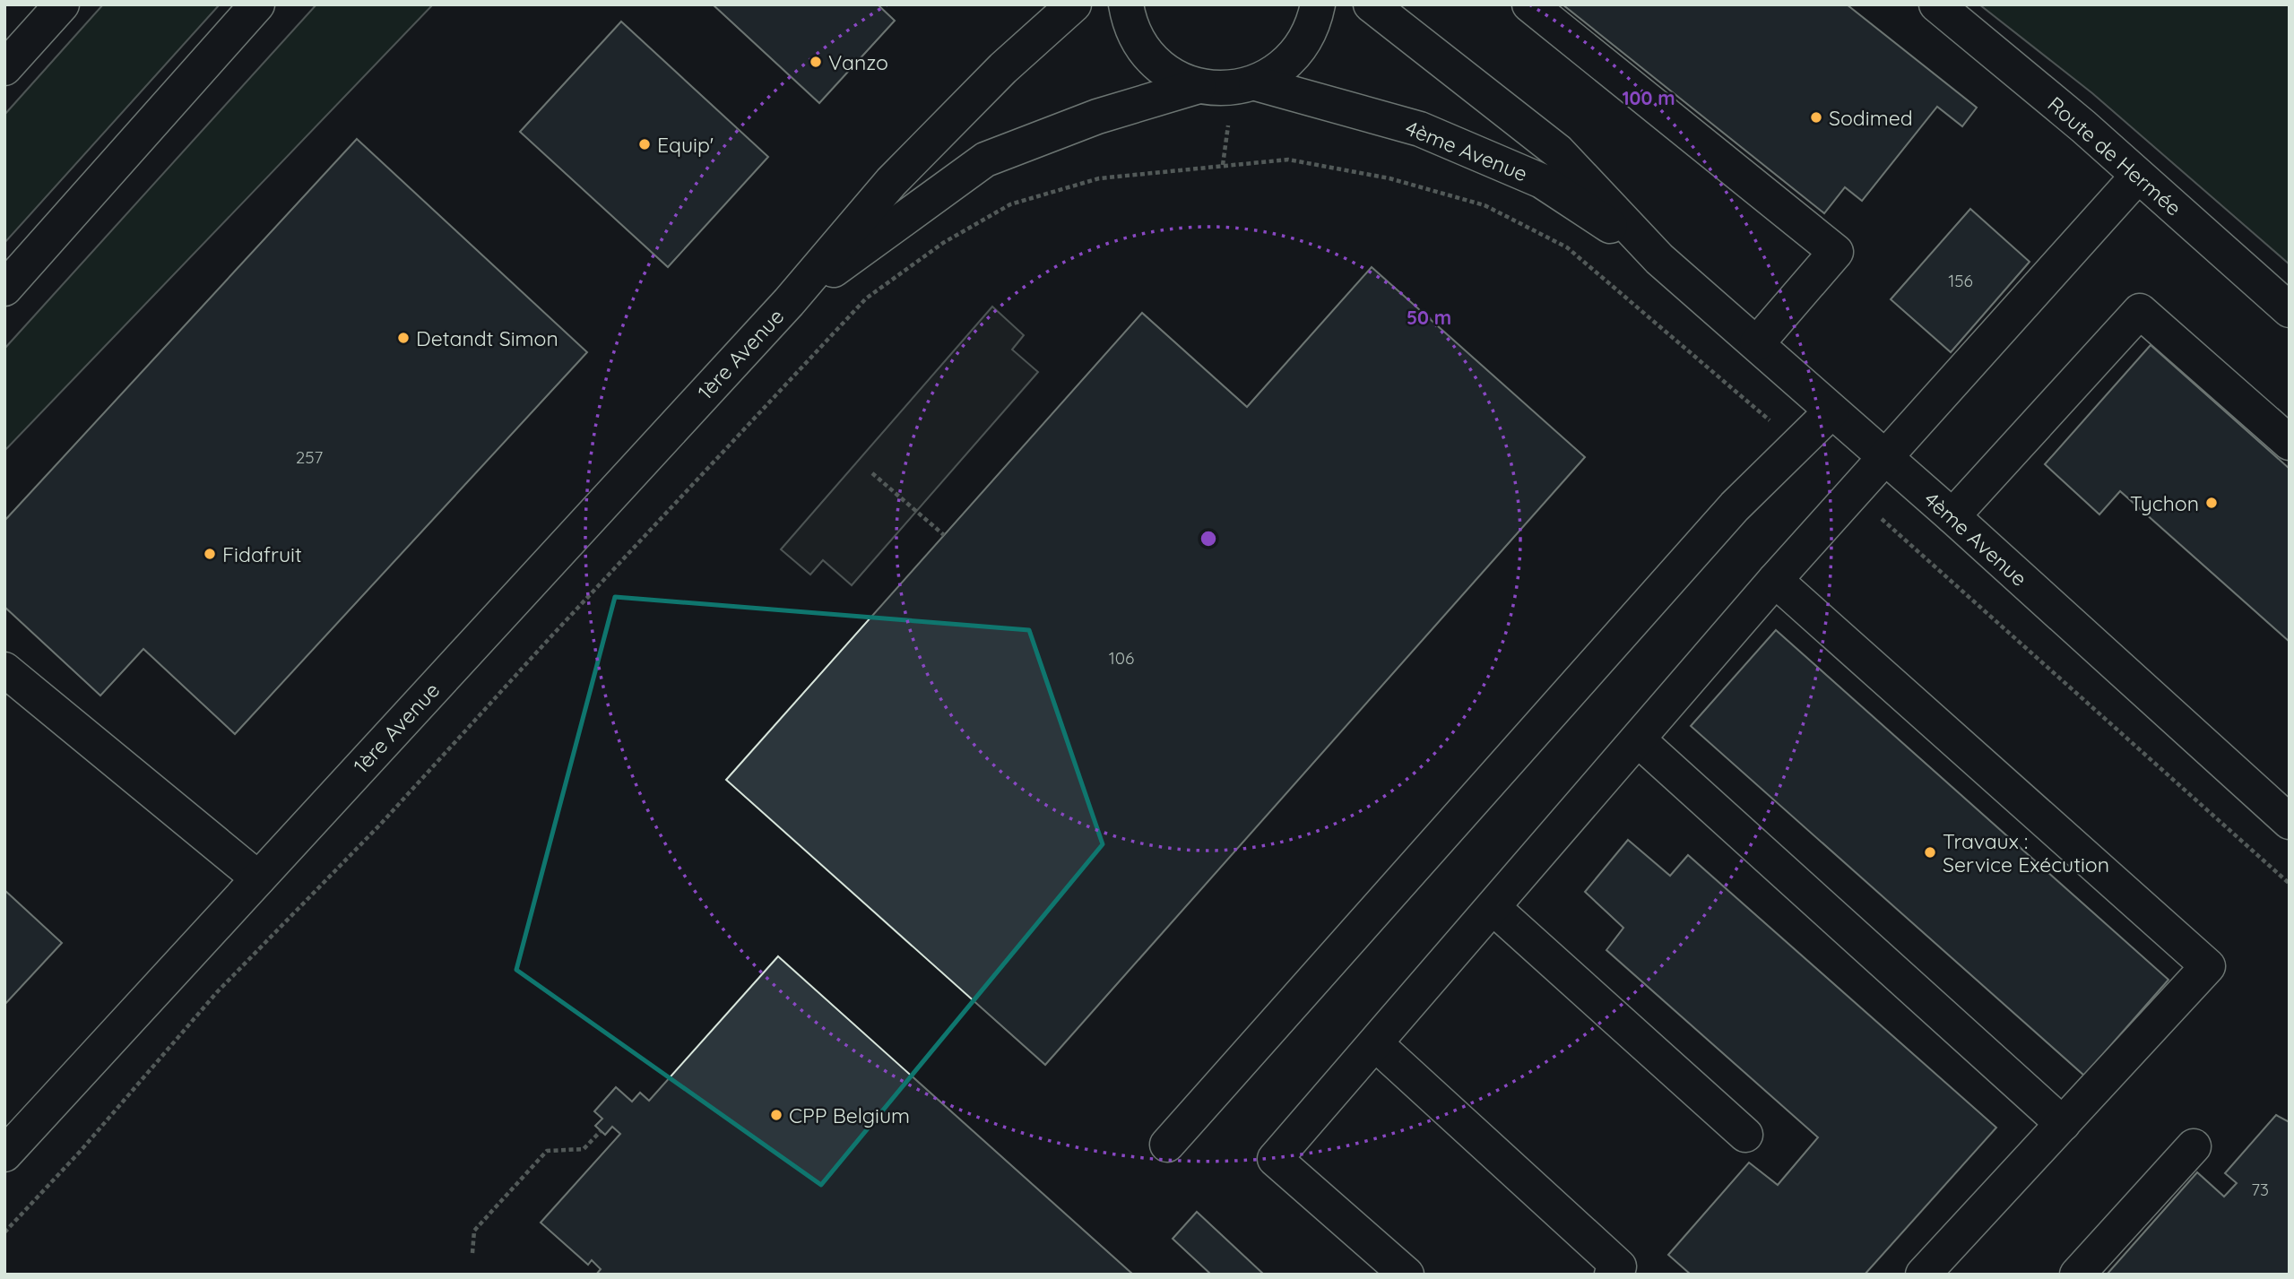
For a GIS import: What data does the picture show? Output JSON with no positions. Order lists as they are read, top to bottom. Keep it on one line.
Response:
{"streets":{"street":["4ème Avenue","Route de Hermée","1ère Avenue"]},"crossings":[["4ème Avenue","1ère Avenue"]],"places":["Vanzo","Sodimed","Equip'","Detandt Simon","Tychon","Fidafruit","Travaux : Service Exécution","CPP Belgium"],"house_numbers":["156","257","106","73"],"rings":["100 m","50 m"]}
